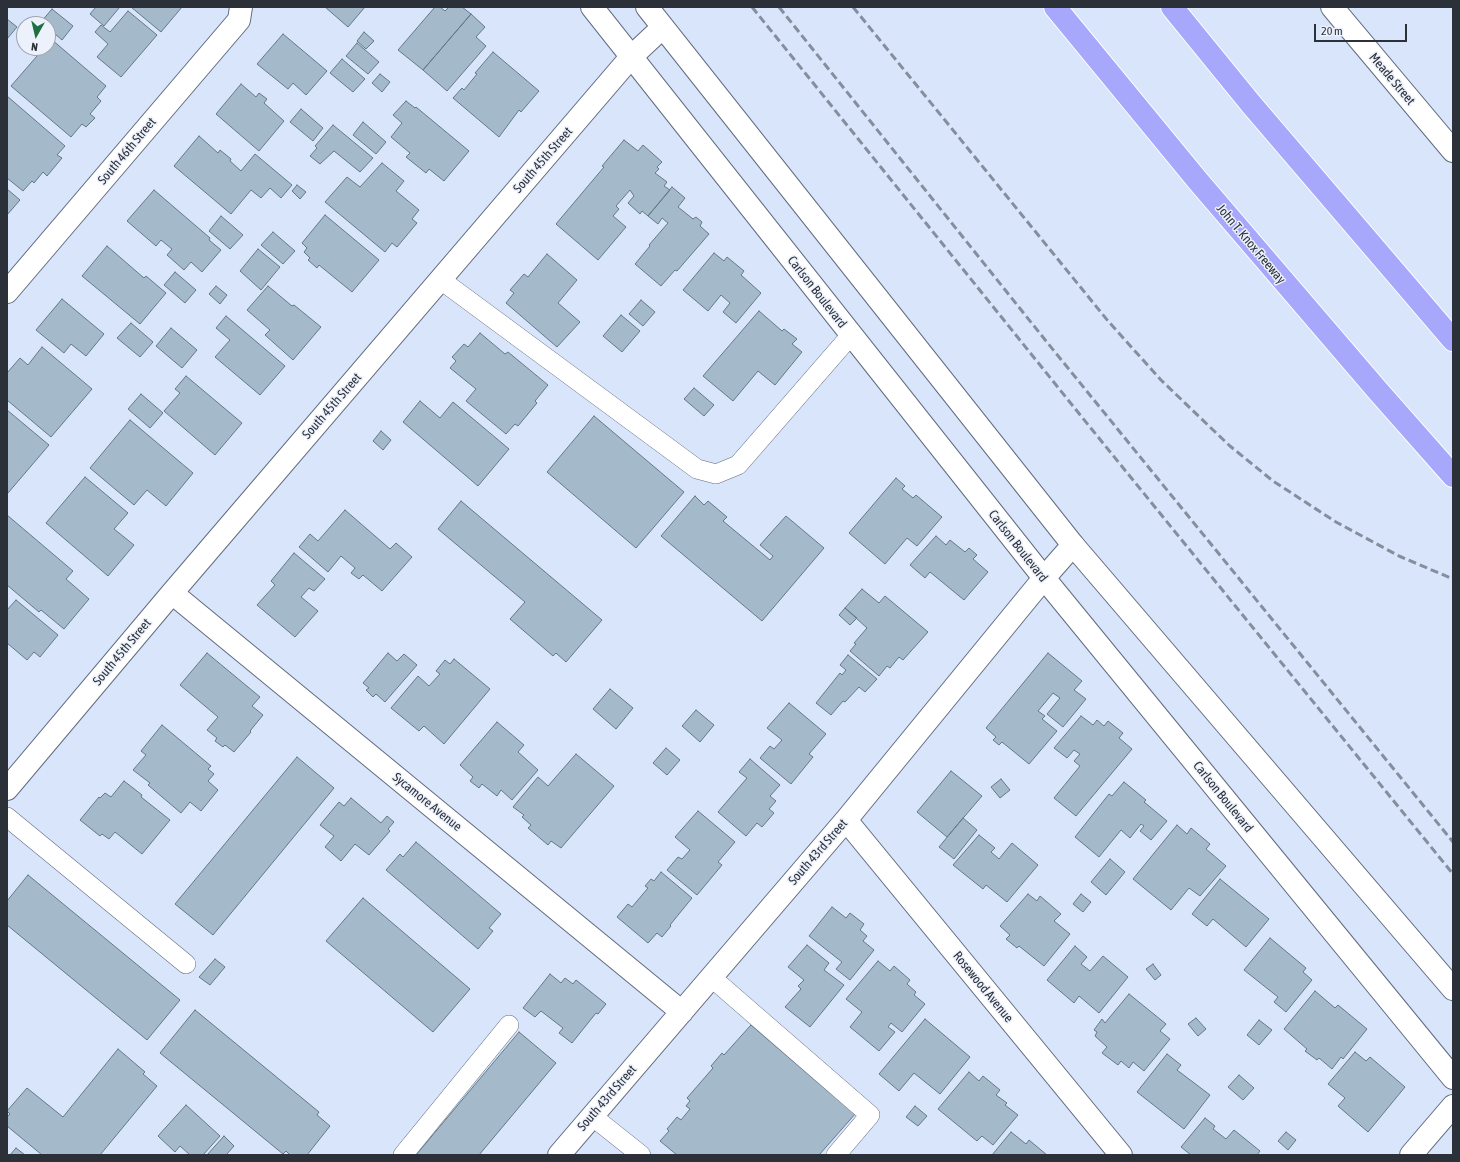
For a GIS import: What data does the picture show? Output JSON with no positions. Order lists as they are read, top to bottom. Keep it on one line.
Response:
{"streets":{"highway":["John T. Knox Freeway"],"street":["Meade Street","South 46th Street","South 45th Street","Carlson Boulevard","Sycamore Avenue","South 43rd Street","Rosewood Avenue"]},"crossings":[["South 45th Street","Carlson Boulevard"],["South 45th Street","Sycamore Avenue"],["Carlson Boulevard","South 43rd Street"],["Sycamore Avenue","South 43rd Street"],["South 43rd Street","Rosewood Avenue"]],"scale_bar":"20 m","north":"bottom"}
